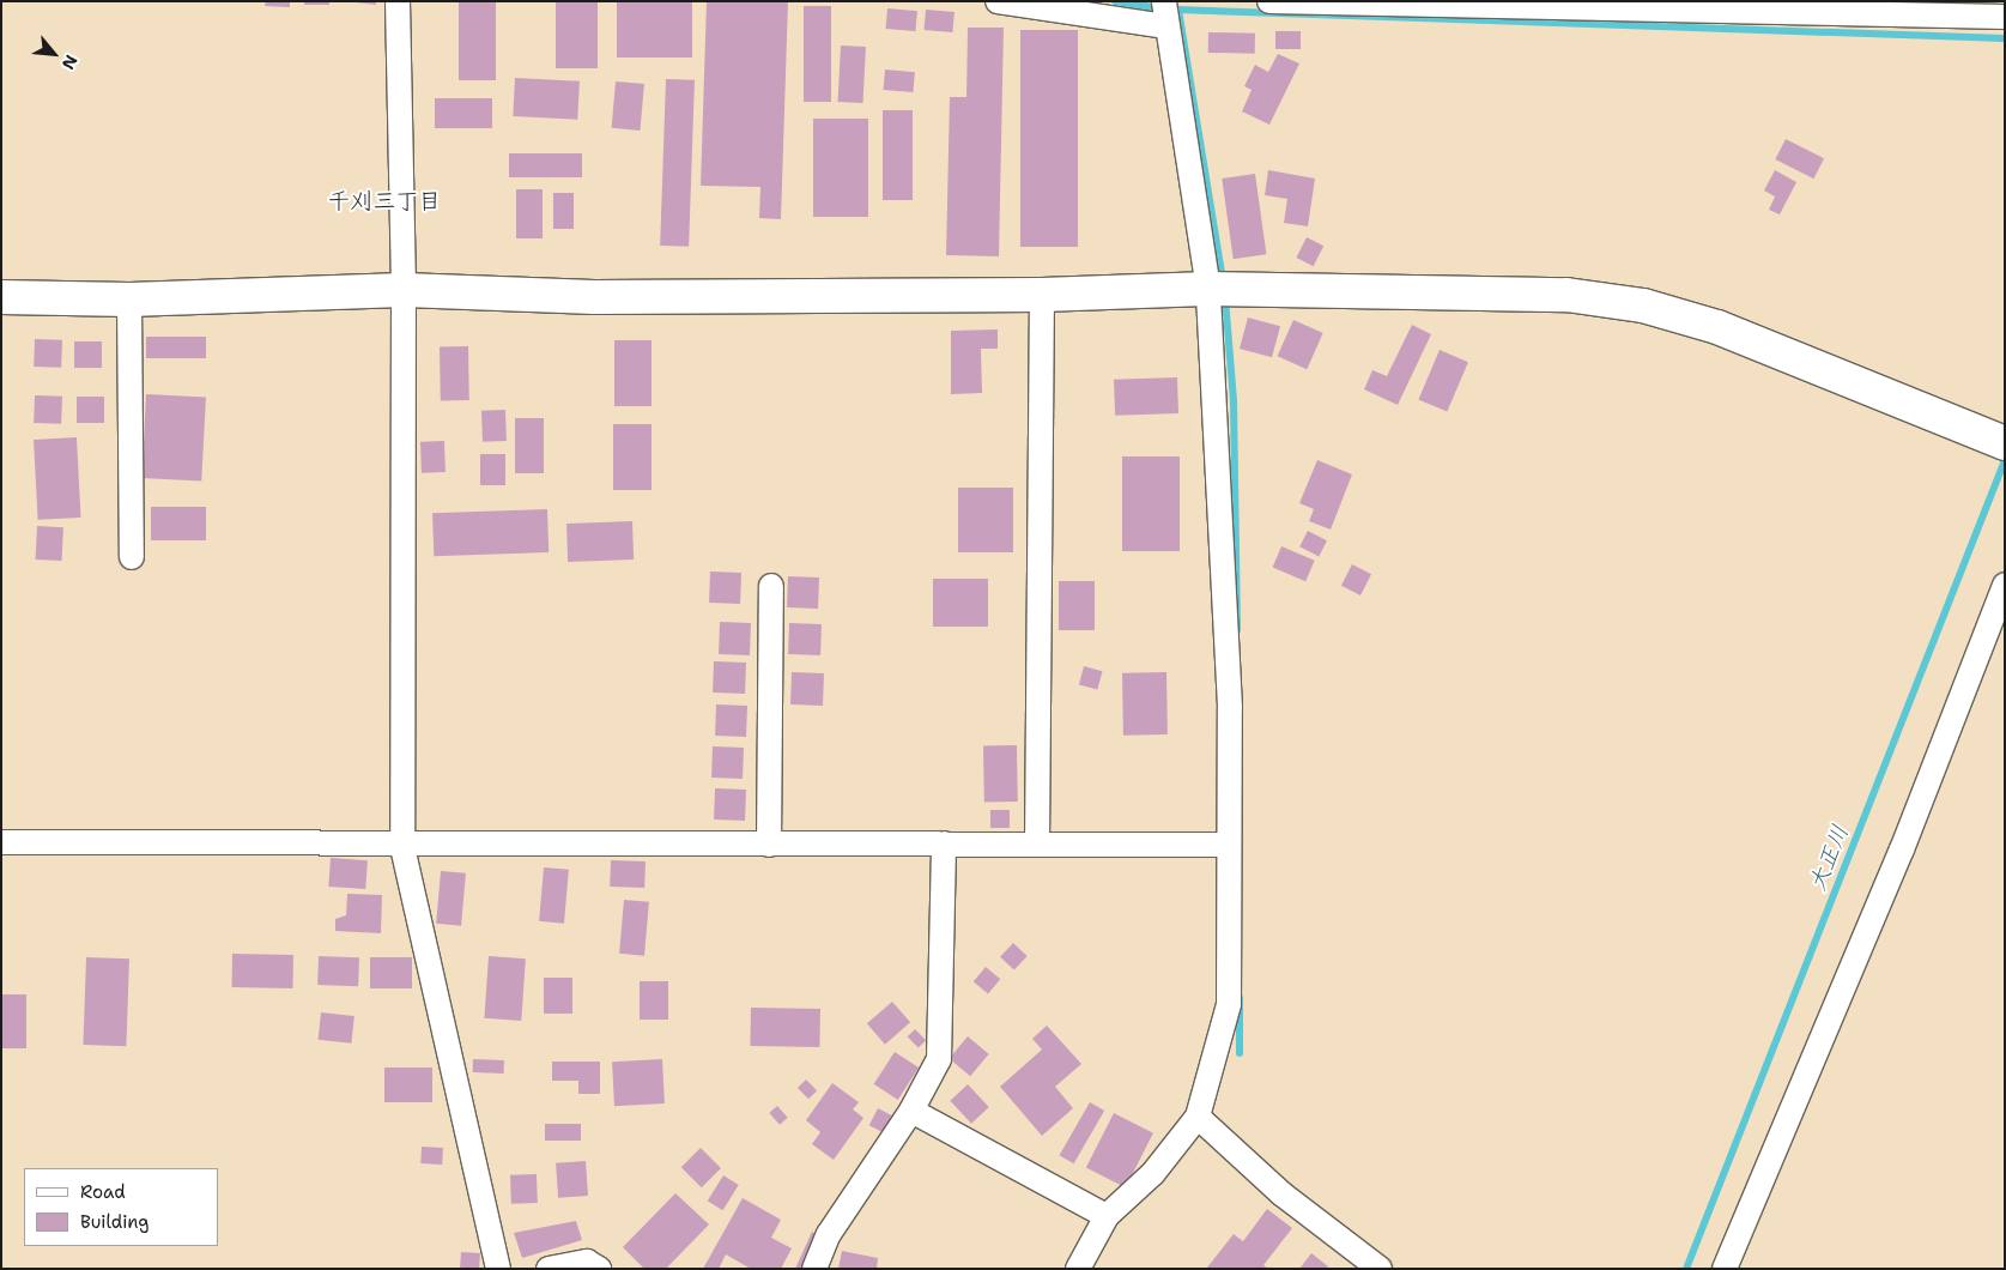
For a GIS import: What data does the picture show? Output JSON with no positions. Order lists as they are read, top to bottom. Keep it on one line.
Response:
{"districts":["千刈三丁目"],"water":["大正川"],"legend":["Road","Building"],"north":"bottom right"}
